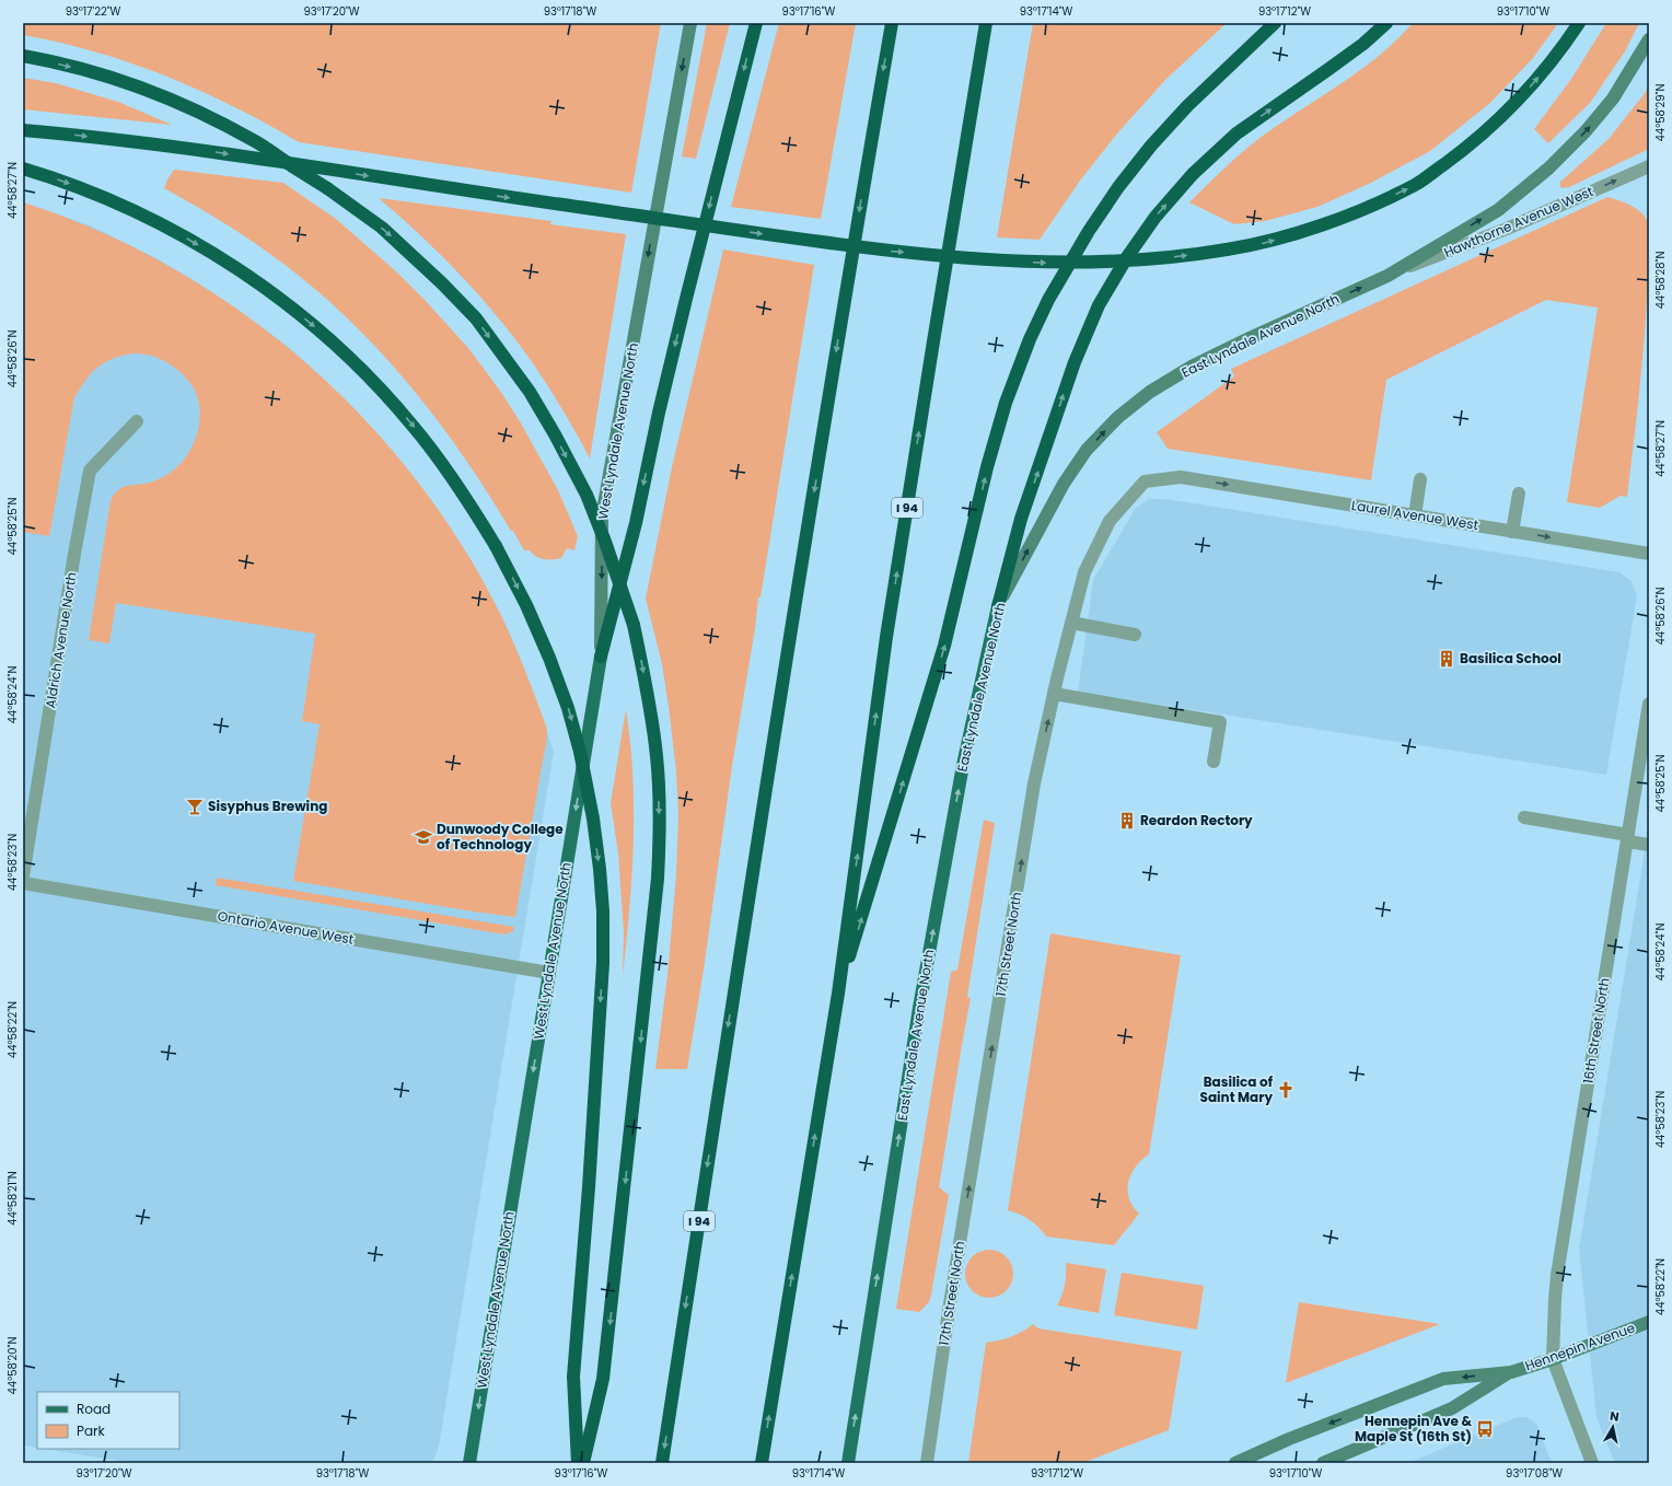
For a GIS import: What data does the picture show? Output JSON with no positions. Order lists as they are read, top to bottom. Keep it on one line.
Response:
{"streets":{"highway":["I 94"],"main road":["East Lyndale Avenue North","West Lyndale Avenue North","Hennepin Avenue"],"street":["Hawthorne Avenue West","Laurel Avenue West","Aldrich Avenue North","Ontario Avenue West","17th Street North","16th Street North"]},"crossings":[["Hawthorne Avenue West","East Lyndale Avenue North"],["West Lyndale Avenue North","Ontario Avenue West"],["Laurel Avenue West","17th Street North"],["16th Street North","Hennepin Avenue"]],"one_way":["Hawthorne Avenue West","East Lyndale Avenue North","West Lyndale Avenue North","Laurel Avenue West","17th Street North"],"places":{"building":["Basilica School","Reardon Rectory"],"bar":["Sisyphus Brewing"],"school or university":["Dunwoody College of Technology"],"church":["Basilica of Saint Mary"],"bus stop":["Hennepin Ave & Maple St (16th St)"]},"legend":["Road","Park"],"north":"top","coordinates":["93°17'22\"W","93°17'20\"W","93°17'18\"W","93°17'16\"W","93°17'14\"W","93°17'12\"W","93°17'10\"W","44°58'29\"N","44°58'27\"N","44°58'28\"N","44°58'26\"N","44°58'25\"N","44°58'24\"N","44°58'23\"N","44°58'22\"N","44°58'21\"N","44°58'20\"N","93°17'08\"W"]}
